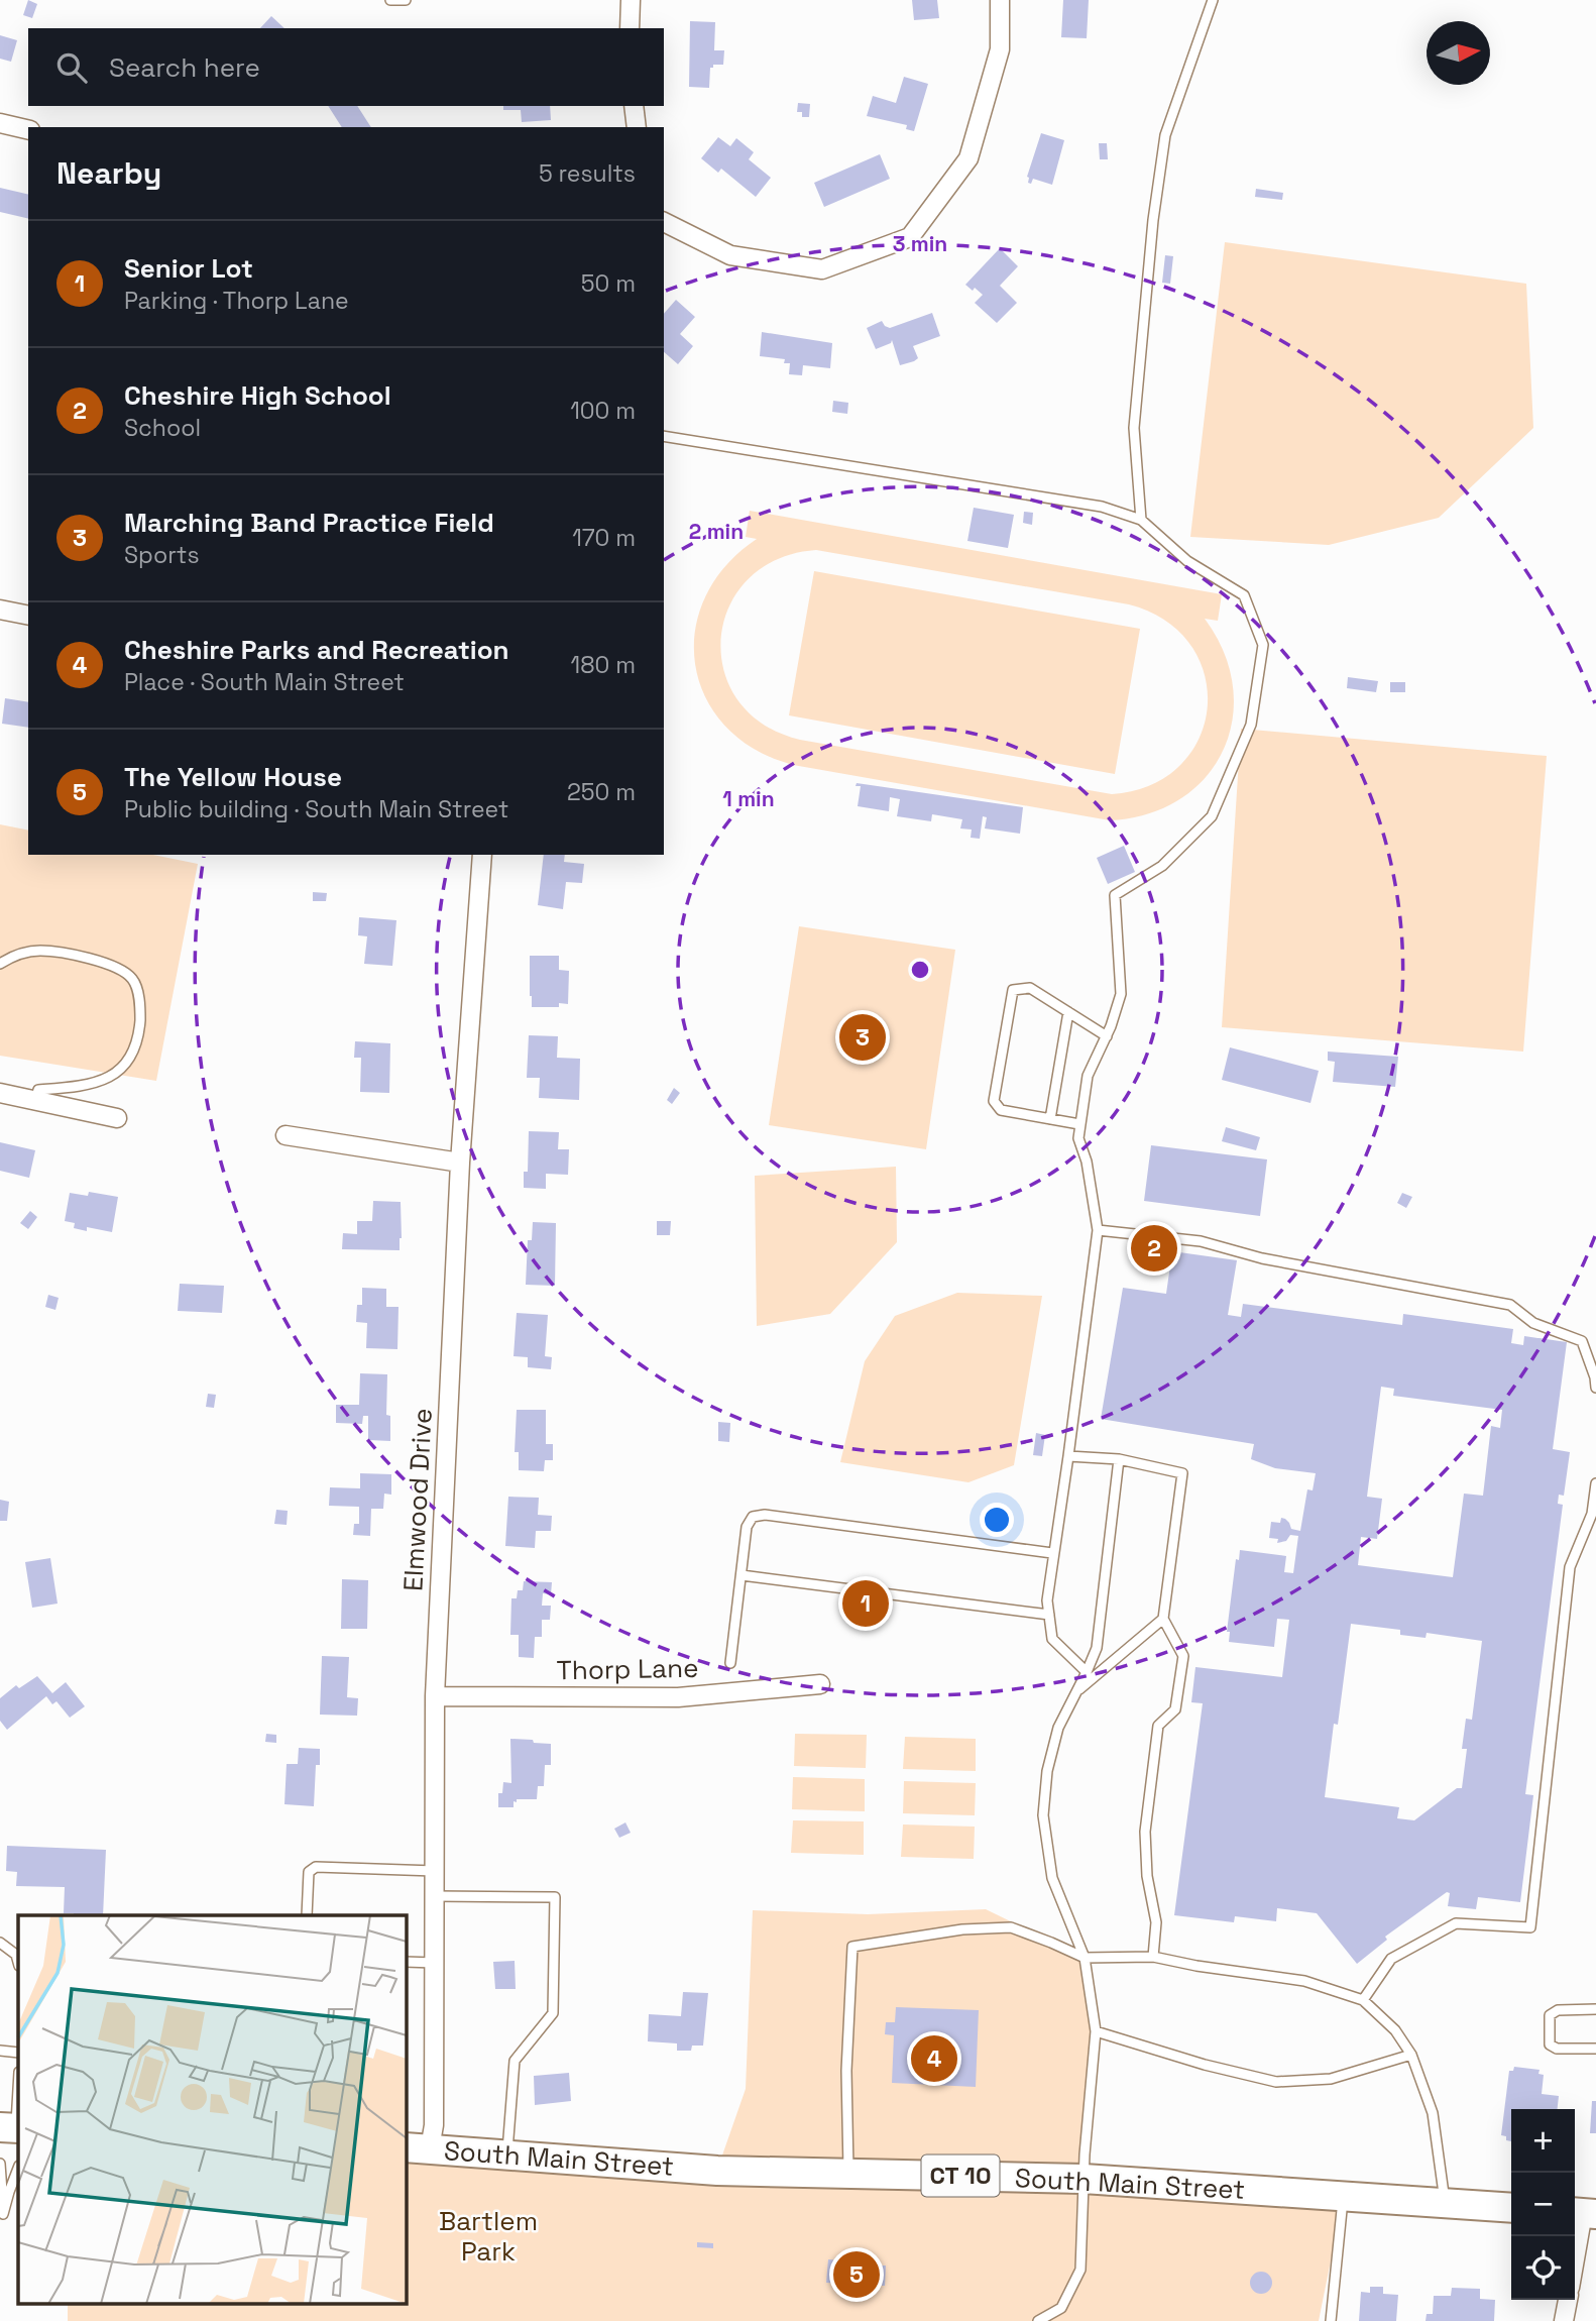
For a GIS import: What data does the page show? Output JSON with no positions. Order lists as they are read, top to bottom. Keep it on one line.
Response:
{"streets":{"highway":["South Main Street","CT 10"],"street":["Elmwood Drive","Thorp Lane"]},"crossings":[["Elmwood Drive","Thorp Lane"],["Elmwood Drive","South Main Street"]],"parks":["Bartlem Park"],"north":"right","page":{"search":"Search here","heading":["Nearby","5 results"],"list":[{"mark":"1","name":"Senior Lot","note":"Parking · Thorp Lane","value":"50 m"},{"mark":"2","name":"Cheshire High School","note":"School","value":"100 m"},{"mark":"3","name":"Marching Band Practice Field","note":"Sports","value":"170 m"},{"mark":"4","name":"Cheshire Parks and Recreation","note":"Place · South Main Street","value":"180 m"},{"mark":"5","name":"The Yellow House","note":"Public building · South Main Street","value":"250 m"}],"pins":["3","2","1","4","5"],"map_buttons":["+","−"]},"rings":["3 min","2 min","1 min"]}
